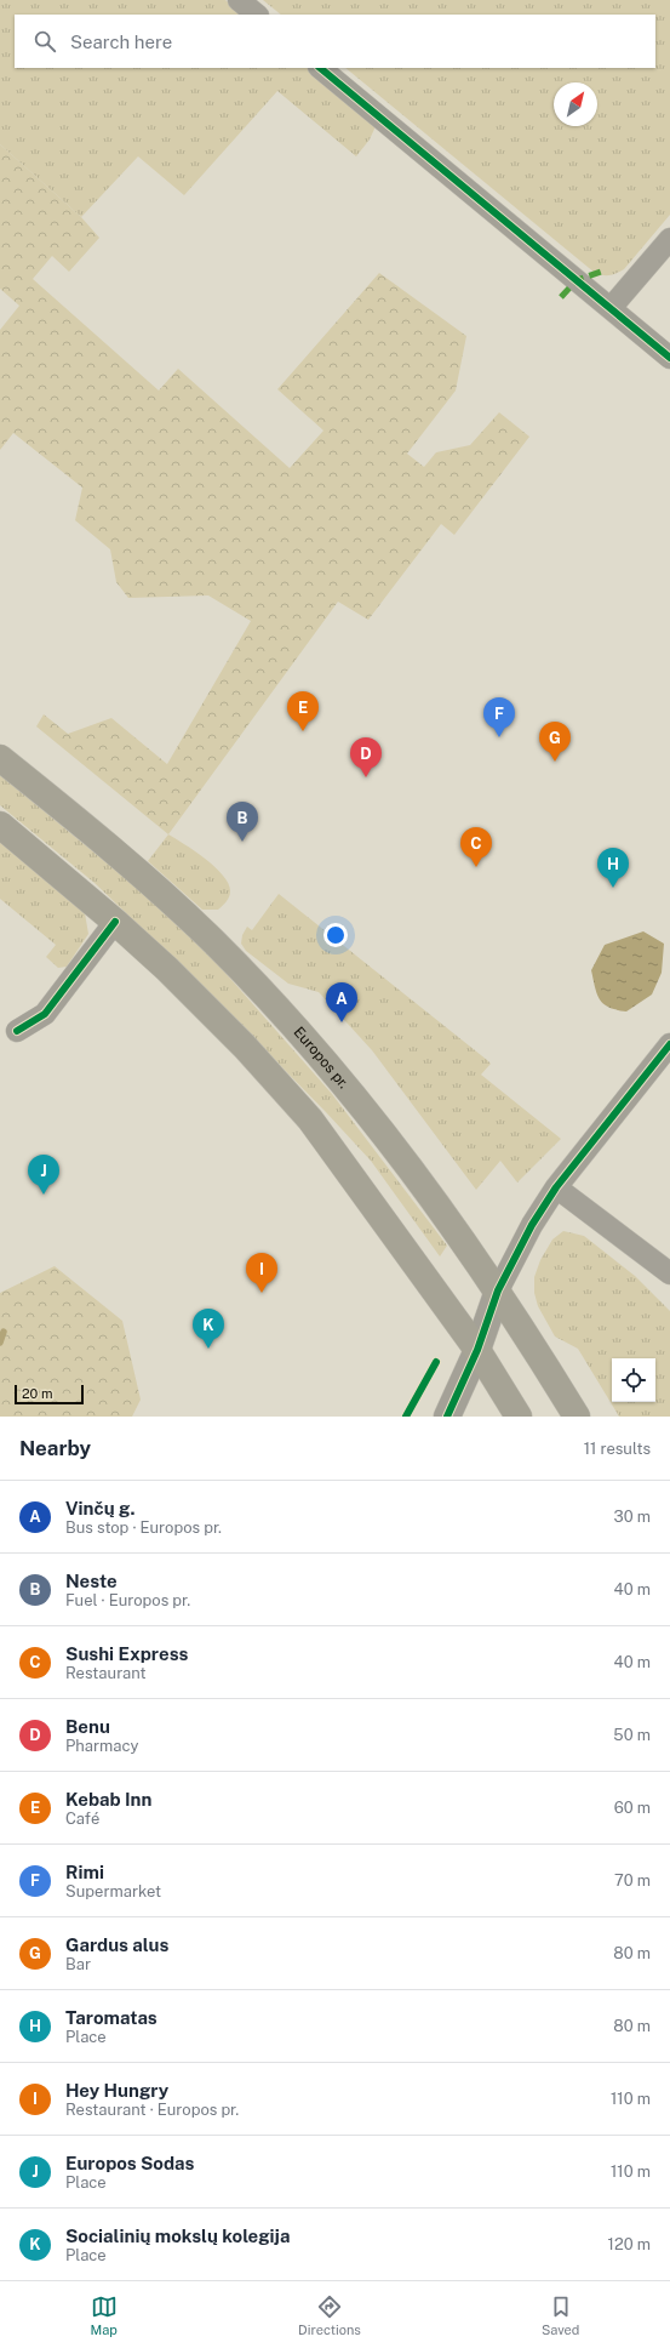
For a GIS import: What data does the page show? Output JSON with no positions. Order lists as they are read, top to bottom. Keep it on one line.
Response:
{"streets":{"main road":["Europos pr."]},"scale_bar":"20 m","north":"top right","page":{"search":"Search here","pins":["E","F","G","D","B","C","H","A","J","I","K"],"scale":"20 m","heading":["Nearby","11 results"],"list":[{"mark":"A","name":"Vinčų g.","note":"Bus stop · Europos pr.","value":"30 m"},{"mark":"B","name":"Neste","note":"Fuel · Europos pr.","value":"40 m"},{"mark":"C","name":"Sushi Express","note":"Restaurant","value":"40 m"},{"mark":"D","name":"Benu","note":"Pharmacy","value":"50 m"},{"mark":"E","name":"Kebab Inn","note":"Café","value":"60 m"},{"mark":"F","name":"Rimi","note":"Supermarket","value":"70 m"},{"mark":"G","name":"Gardus alus","note":"Bar","value":"80 m"},{"mark":"H","name":"Taromatas","note":"Place","value":"80 m"},{"mark":"I","name":"Hey Hungry","note":"Restaurant · Europos pr.","value":"110 m"},{"mark":"J","name":"Europos Sodas","note":"Place","value":"110 m"},{"mark":"K","name":"Socialinių mokslų kolegija","note":"Place","value":"120 m"}],"nav":["Map","Directions","Saved"]}}
